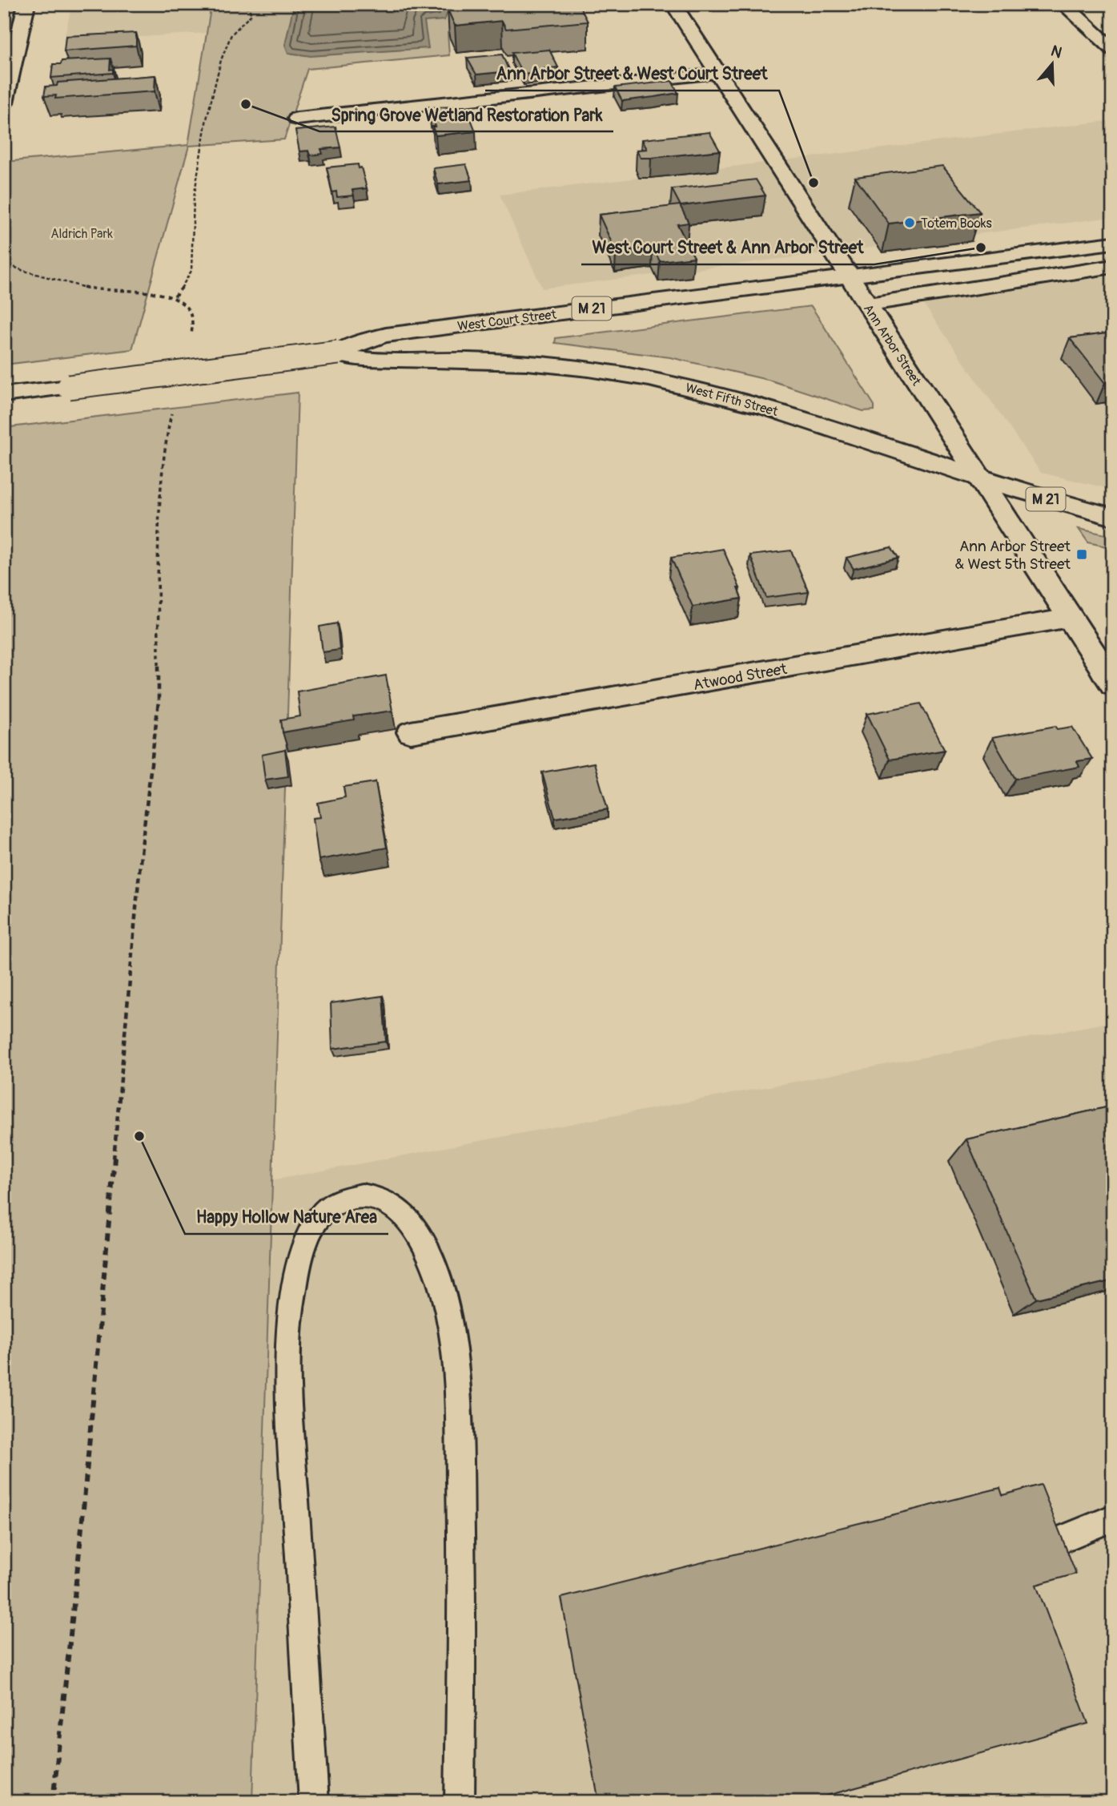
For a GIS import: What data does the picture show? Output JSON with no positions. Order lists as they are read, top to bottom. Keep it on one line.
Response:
{"streets":{"street":["M 21","West Court Street","Ann Arbor Street","West Fifth Street","Atwood Street"]},"crossings":[["West Court Street","Ann Arbor Street"],["West Court Street","West Fifth Street"],["Ann Arbor Street","West Fifth Street"],["Ann Arbor Street","Atwood Street"]],"parks":["Aldrich Park"],"places":{"other":["Spring Grove Wetland Restoration Park","Ann Arbor Street & West Court Street","Totem Books","West Court Street & Ann Arbor Street","Happy Hollow Nature Area"],"transit":["Ann Arbor Street & West 5th Street"]},"north":"top"}
